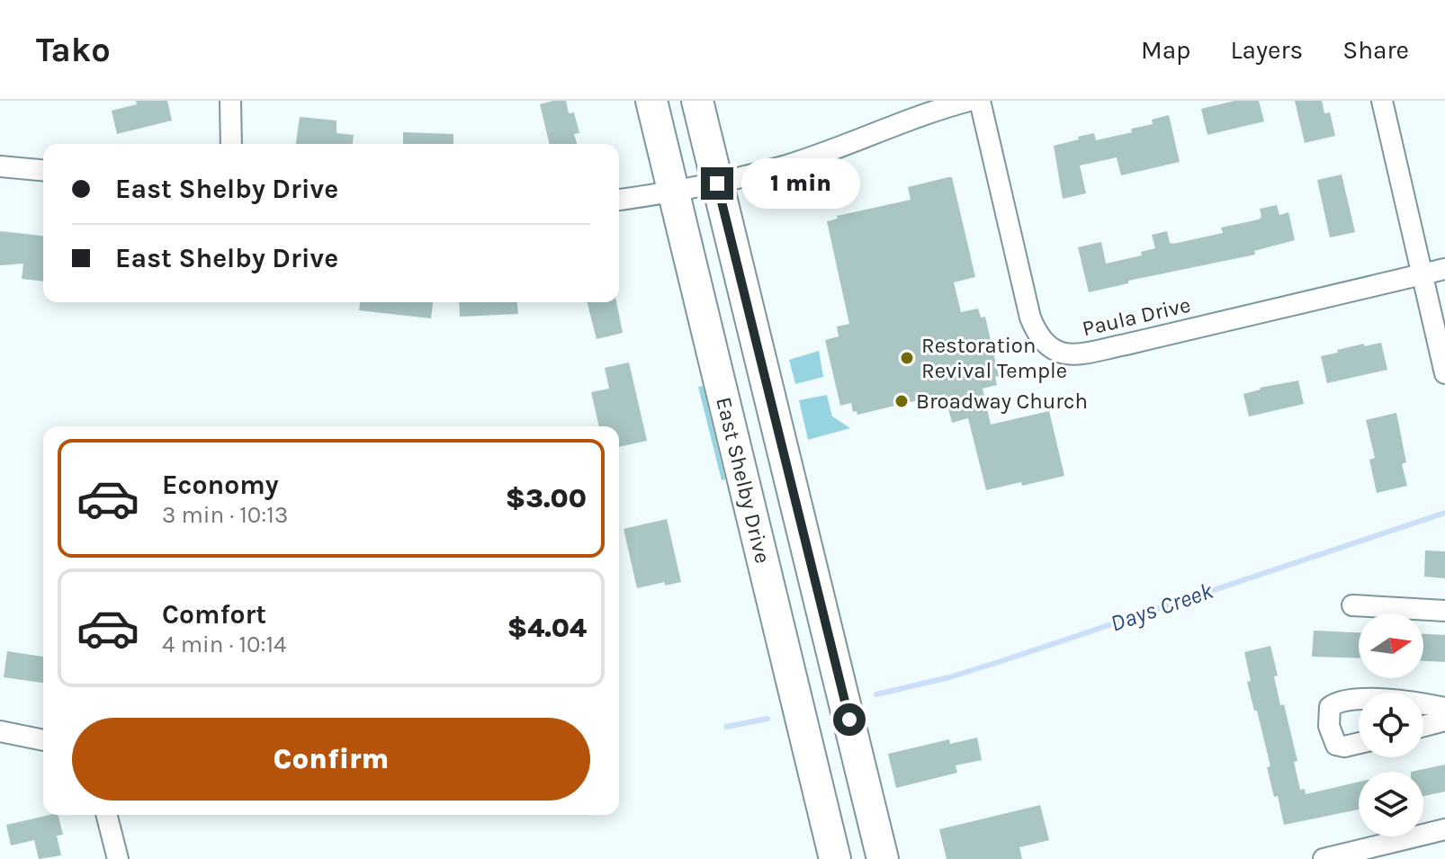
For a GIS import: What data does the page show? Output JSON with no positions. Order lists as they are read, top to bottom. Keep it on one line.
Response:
{"streets":{"main road":["East Shelby Drive"],"street":["Paula Drive"]},"water":["Days Creek"],"places":["Restoration Revival Temple","Broadway Church"],"north":"right","page":{"header":"Tako","nav":["Map","Layers","Share"],"banner":["East Shelby Drive","East Shelby Drive"],"bubble":"1 min","list":[{"name":"Economy","note":"3 min · 10:13","value":"$3.00"},{"name":"Comfort","note":"4 min · 10:14","value":"$4.04"}],"buttons":"Confirm"}}
